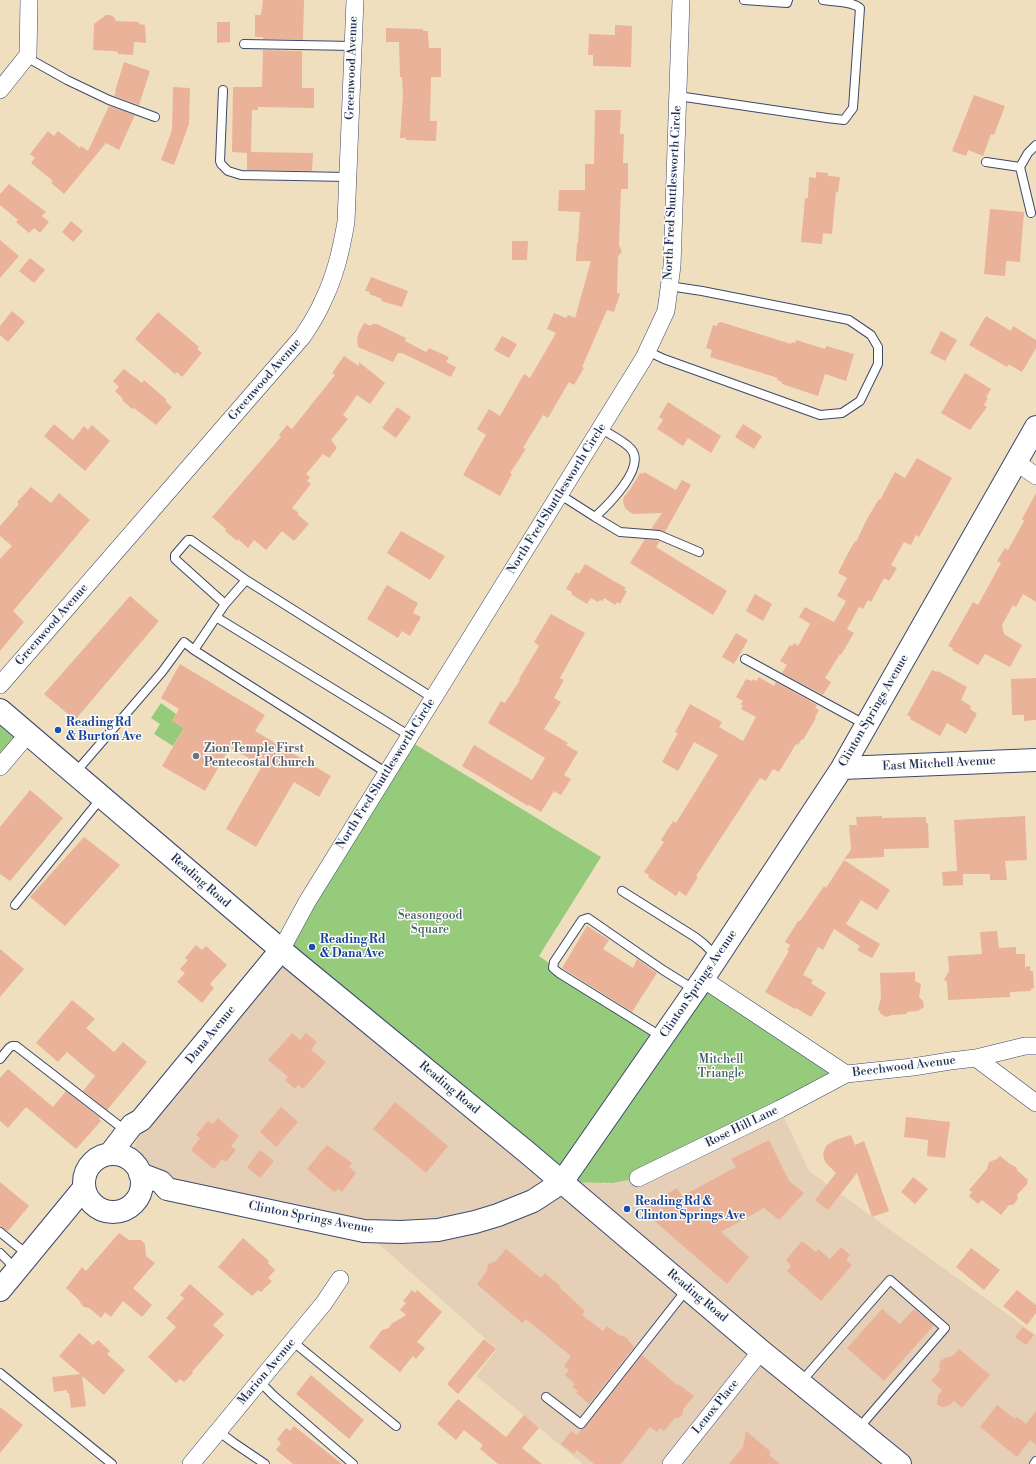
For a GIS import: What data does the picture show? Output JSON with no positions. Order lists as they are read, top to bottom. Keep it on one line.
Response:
{"streets":{"street":["Greenwood Avenue","North Fred Shuttlesworth Circle","Clinton Springs Avenue","East Mitchell Avenue","Reading Road","Dana Avenue","Beechwood Avenue","Rose Hill Lane","Marion Avenue","Lenox Place"]},"crossings":[["North Fred Shuttlesworth Circle","Reading Road"],["North Fred Shuttlesworth Circle","Dana Avenue"],["Clinton Springs Avenue","East Mitchell Avenue"],["Clinton Springs Avenue","Reading Road"],["Clinton Springs Avenue","Dana Avenue"],["Clinton Springs Avenue","Beechwood Avenue"],["Reading Road","Dana Avenue"],["Reading Road","Lenox Place"],["Beechwood Avenue","Rose Hill Lane"]],"parks":["Seasongood Square","Mitchell Triangle"],"places":["Reading Rd & Burton Ave","Zion Temple First Pentecostal Church","Reading Rd & Dana Ave","Reading Rd & Clinton Springs Ave"]}
